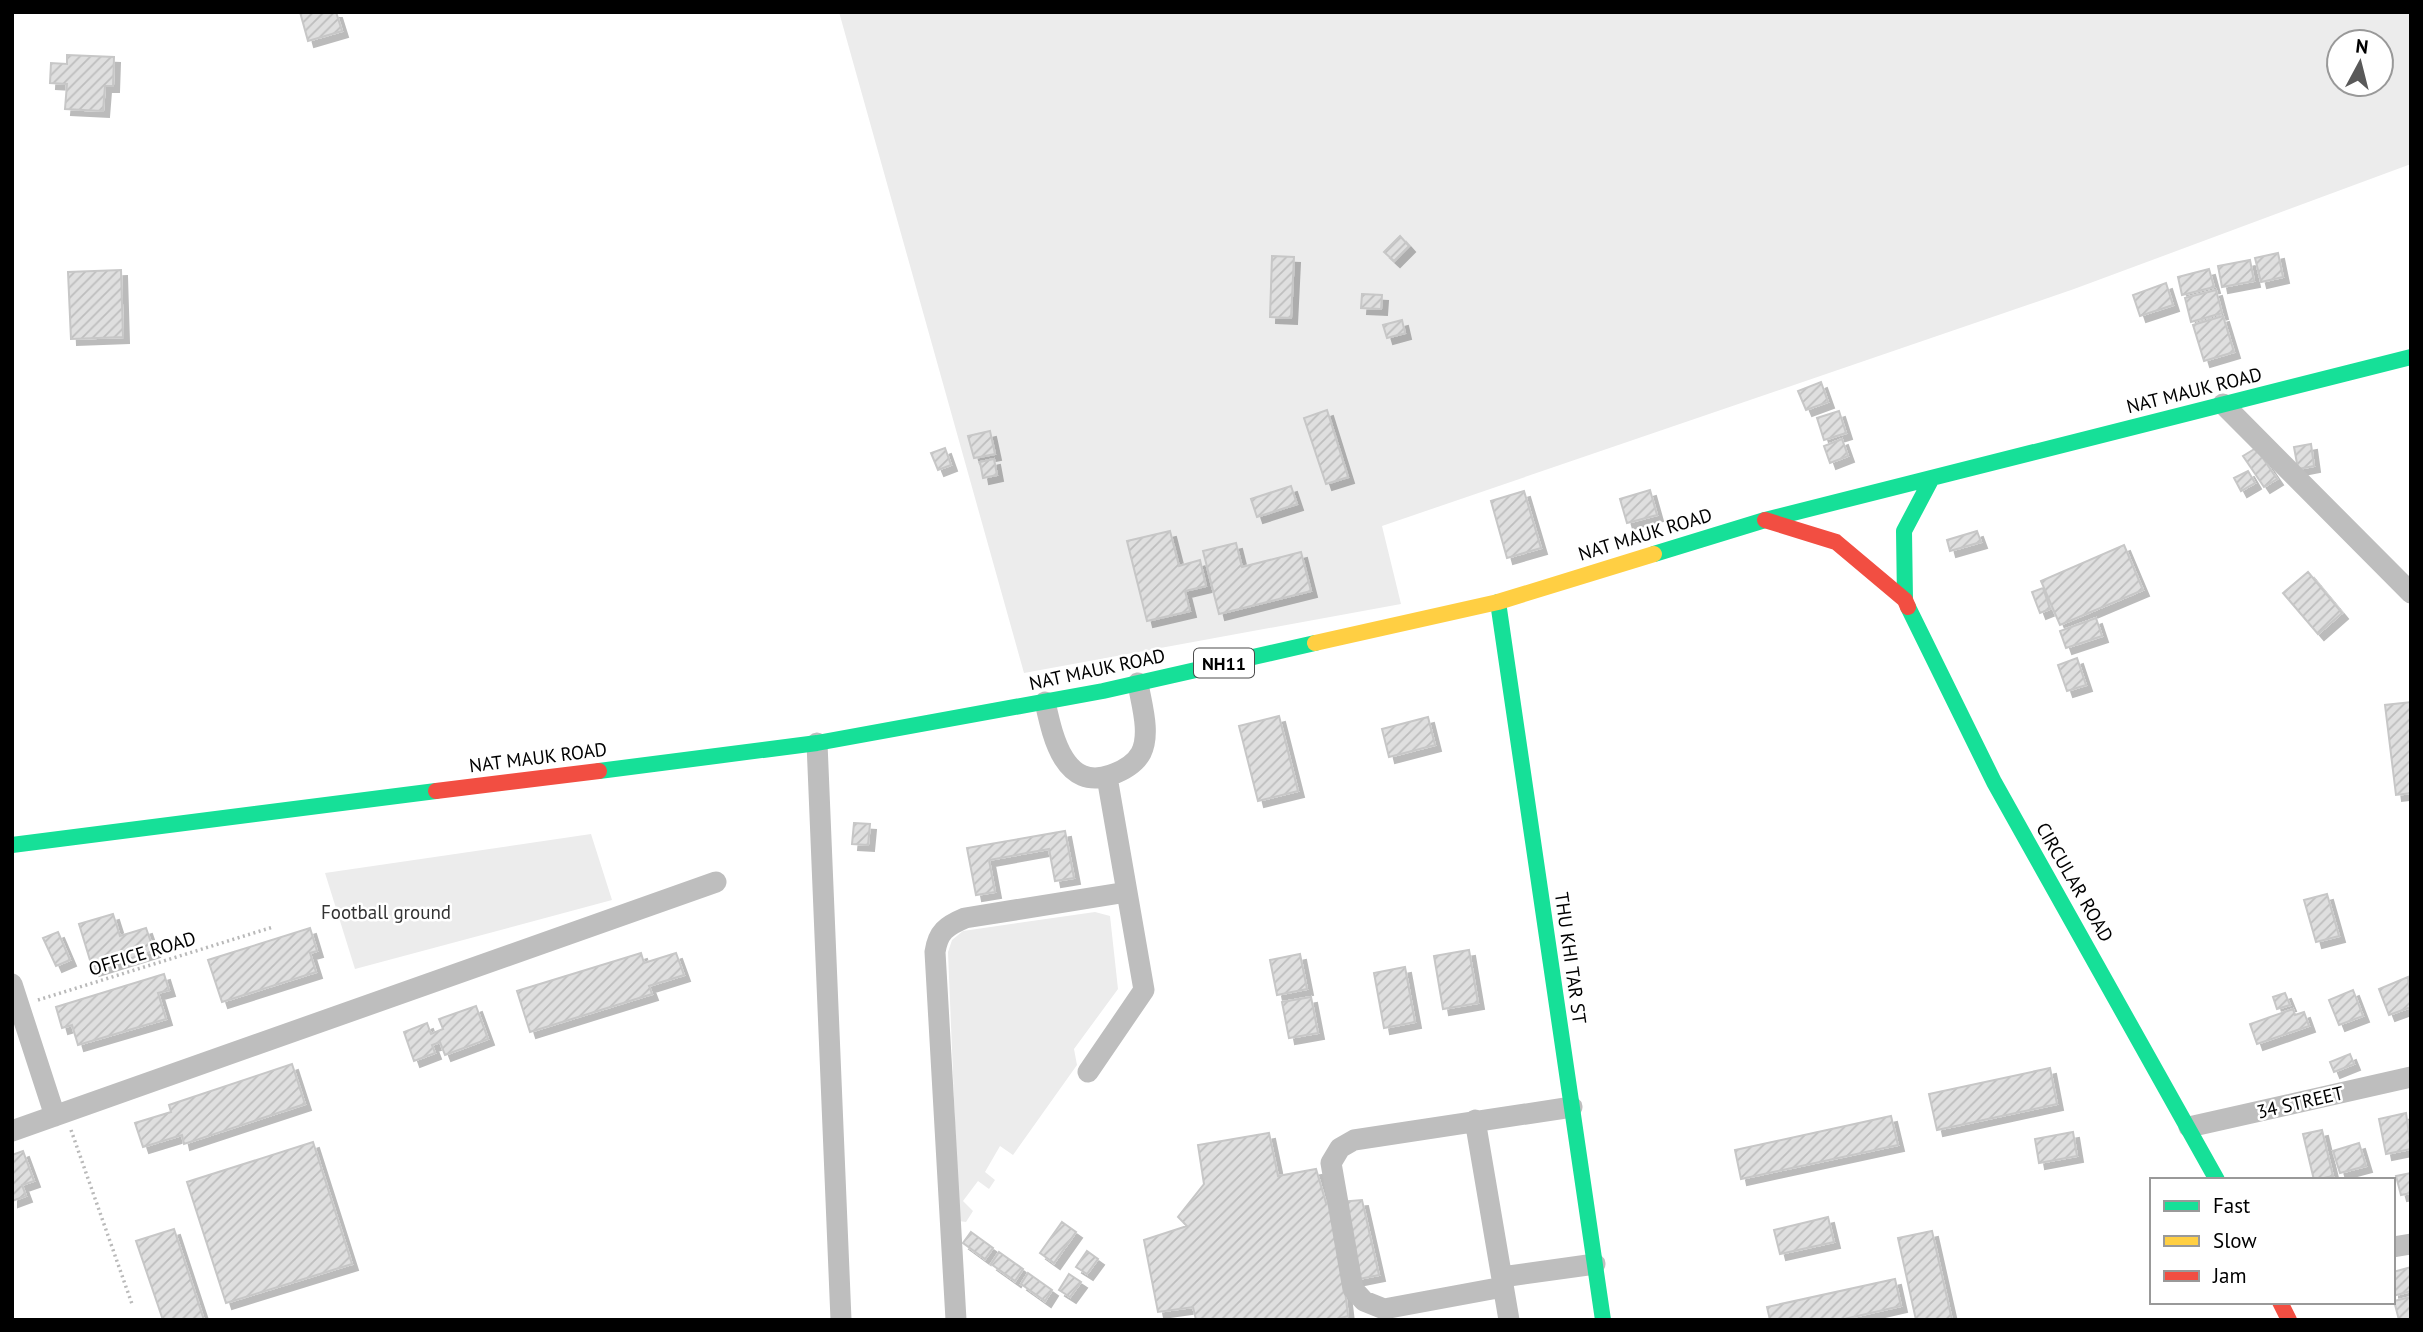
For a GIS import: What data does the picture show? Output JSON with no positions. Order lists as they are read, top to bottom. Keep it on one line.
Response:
{"streets":{"main road":["NAT MAUK ROAD","NH11","CIRCULAR ROAD","THU KHI TAR ST"],"street":["34 STREET"],"path":["OFFICE ROAD"]},"crossings":[["NAT MAUK ROAD","THU KHI TAR ST"],["CIRCULAR ROAD","34 STREET"]],"parks":["Football ground"],"legend":["Fast","Slow","Jam"],"north":"top"}
